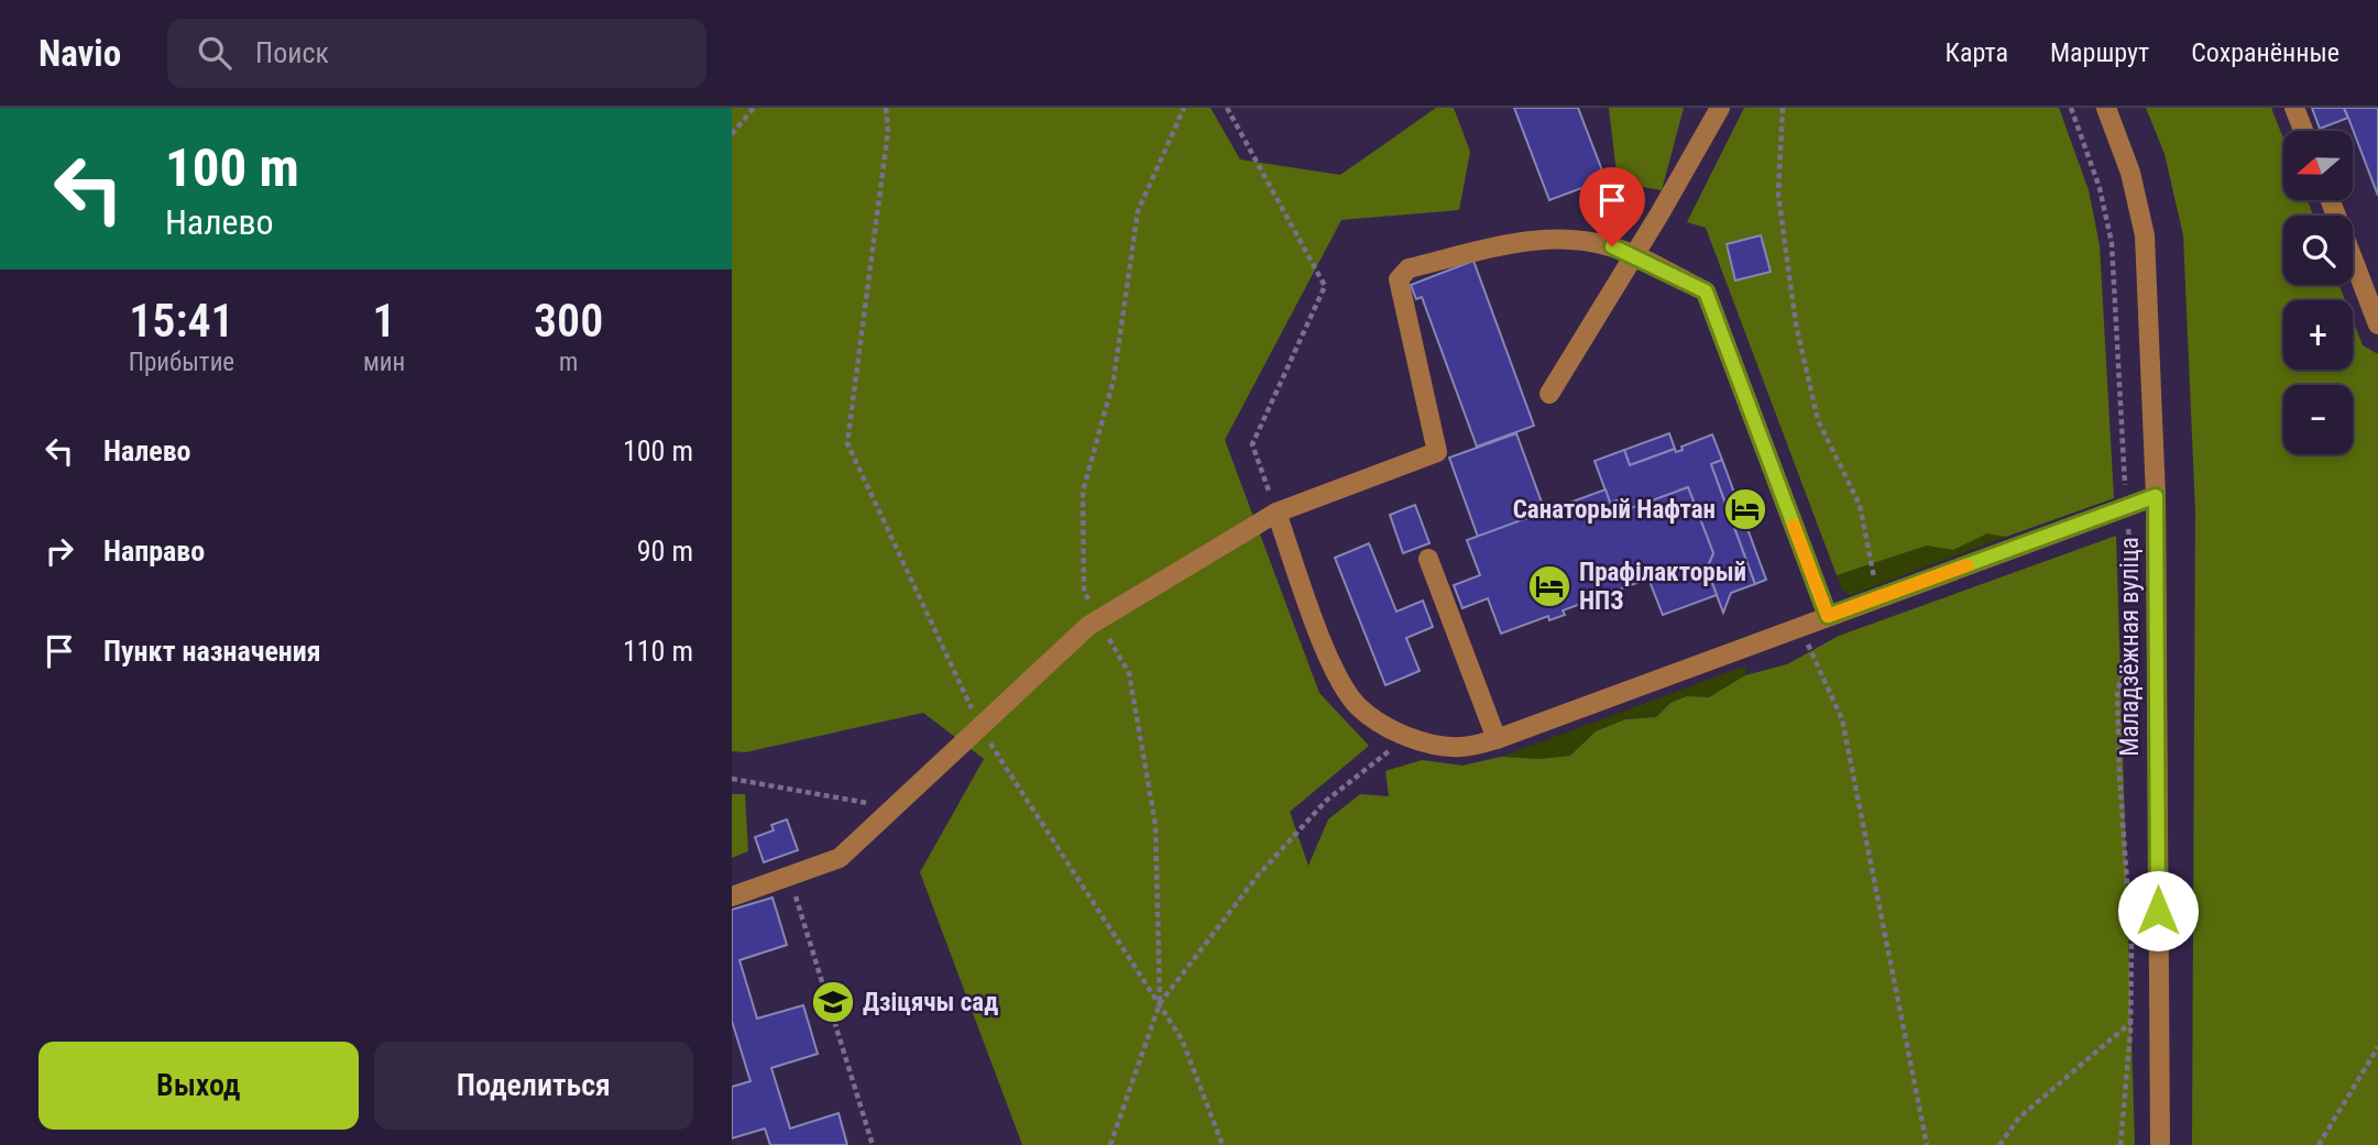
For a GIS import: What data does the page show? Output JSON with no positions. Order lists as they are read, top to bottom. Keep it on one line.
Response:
{"streets":{"street":["Маладзёжная вуліца"]},"places":{"hotel":["Санаторый Нафтан","Прафілакторый НПЗ"],"school or university":["Дзіцячы сад"]},"north":"left","page":{"header":"Navio","search":"Поиск","nav":["Карта","Маршрут","Сохранённые"],"turn":["100 m","Налево"],"map_buttons":["+","−"],"eta":["15:41","Прибытие","1","мин","300","m"],"list":[{"name":"Налево","value":"100 m"},{"name":"Направо","value":"90 m"},{"name":"Пункт назначения","value":"110 m"}],"buttons":["Выход","Поделиться"]}}
